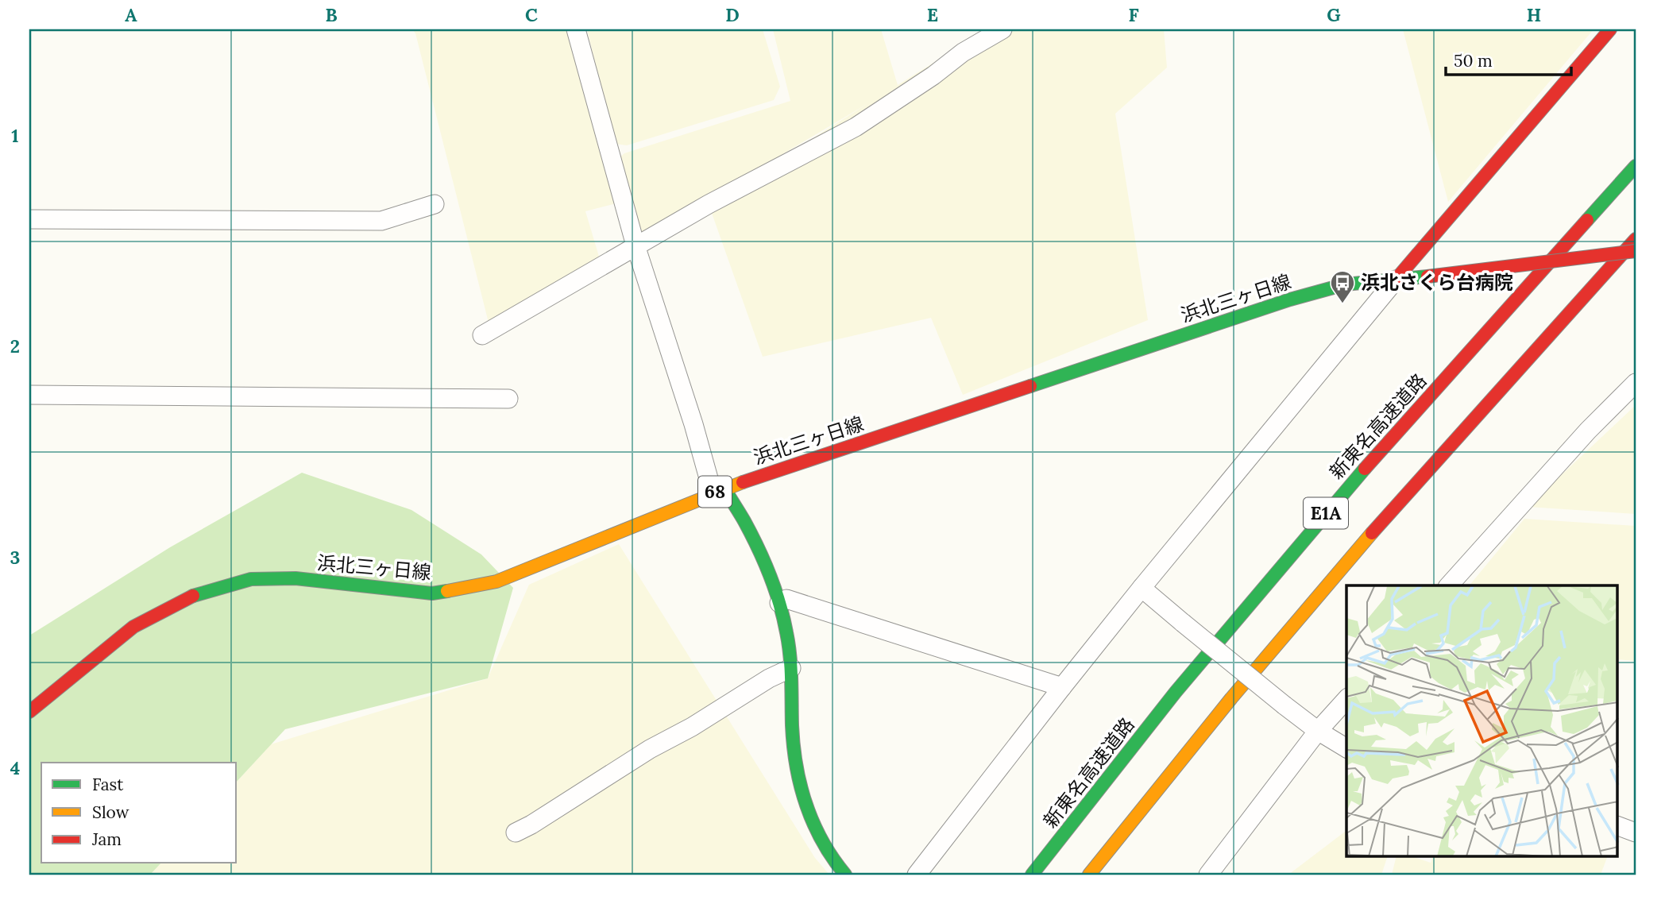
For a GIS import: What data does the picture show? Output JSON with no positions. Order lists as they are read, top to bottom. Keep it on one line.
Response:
{"streets":{"main road":["浜北三ヶ日線","新東名高速道路","68","E1A"]},"places":{"bus stop":["浜北さくら台病院"]},"legend":["Fast","Slow","Jam"],"scale_bar":"50 m","grid":{"columns":["A","B","C","D","E","F","G","H"],"rows":["1","2","3","4"]}}
